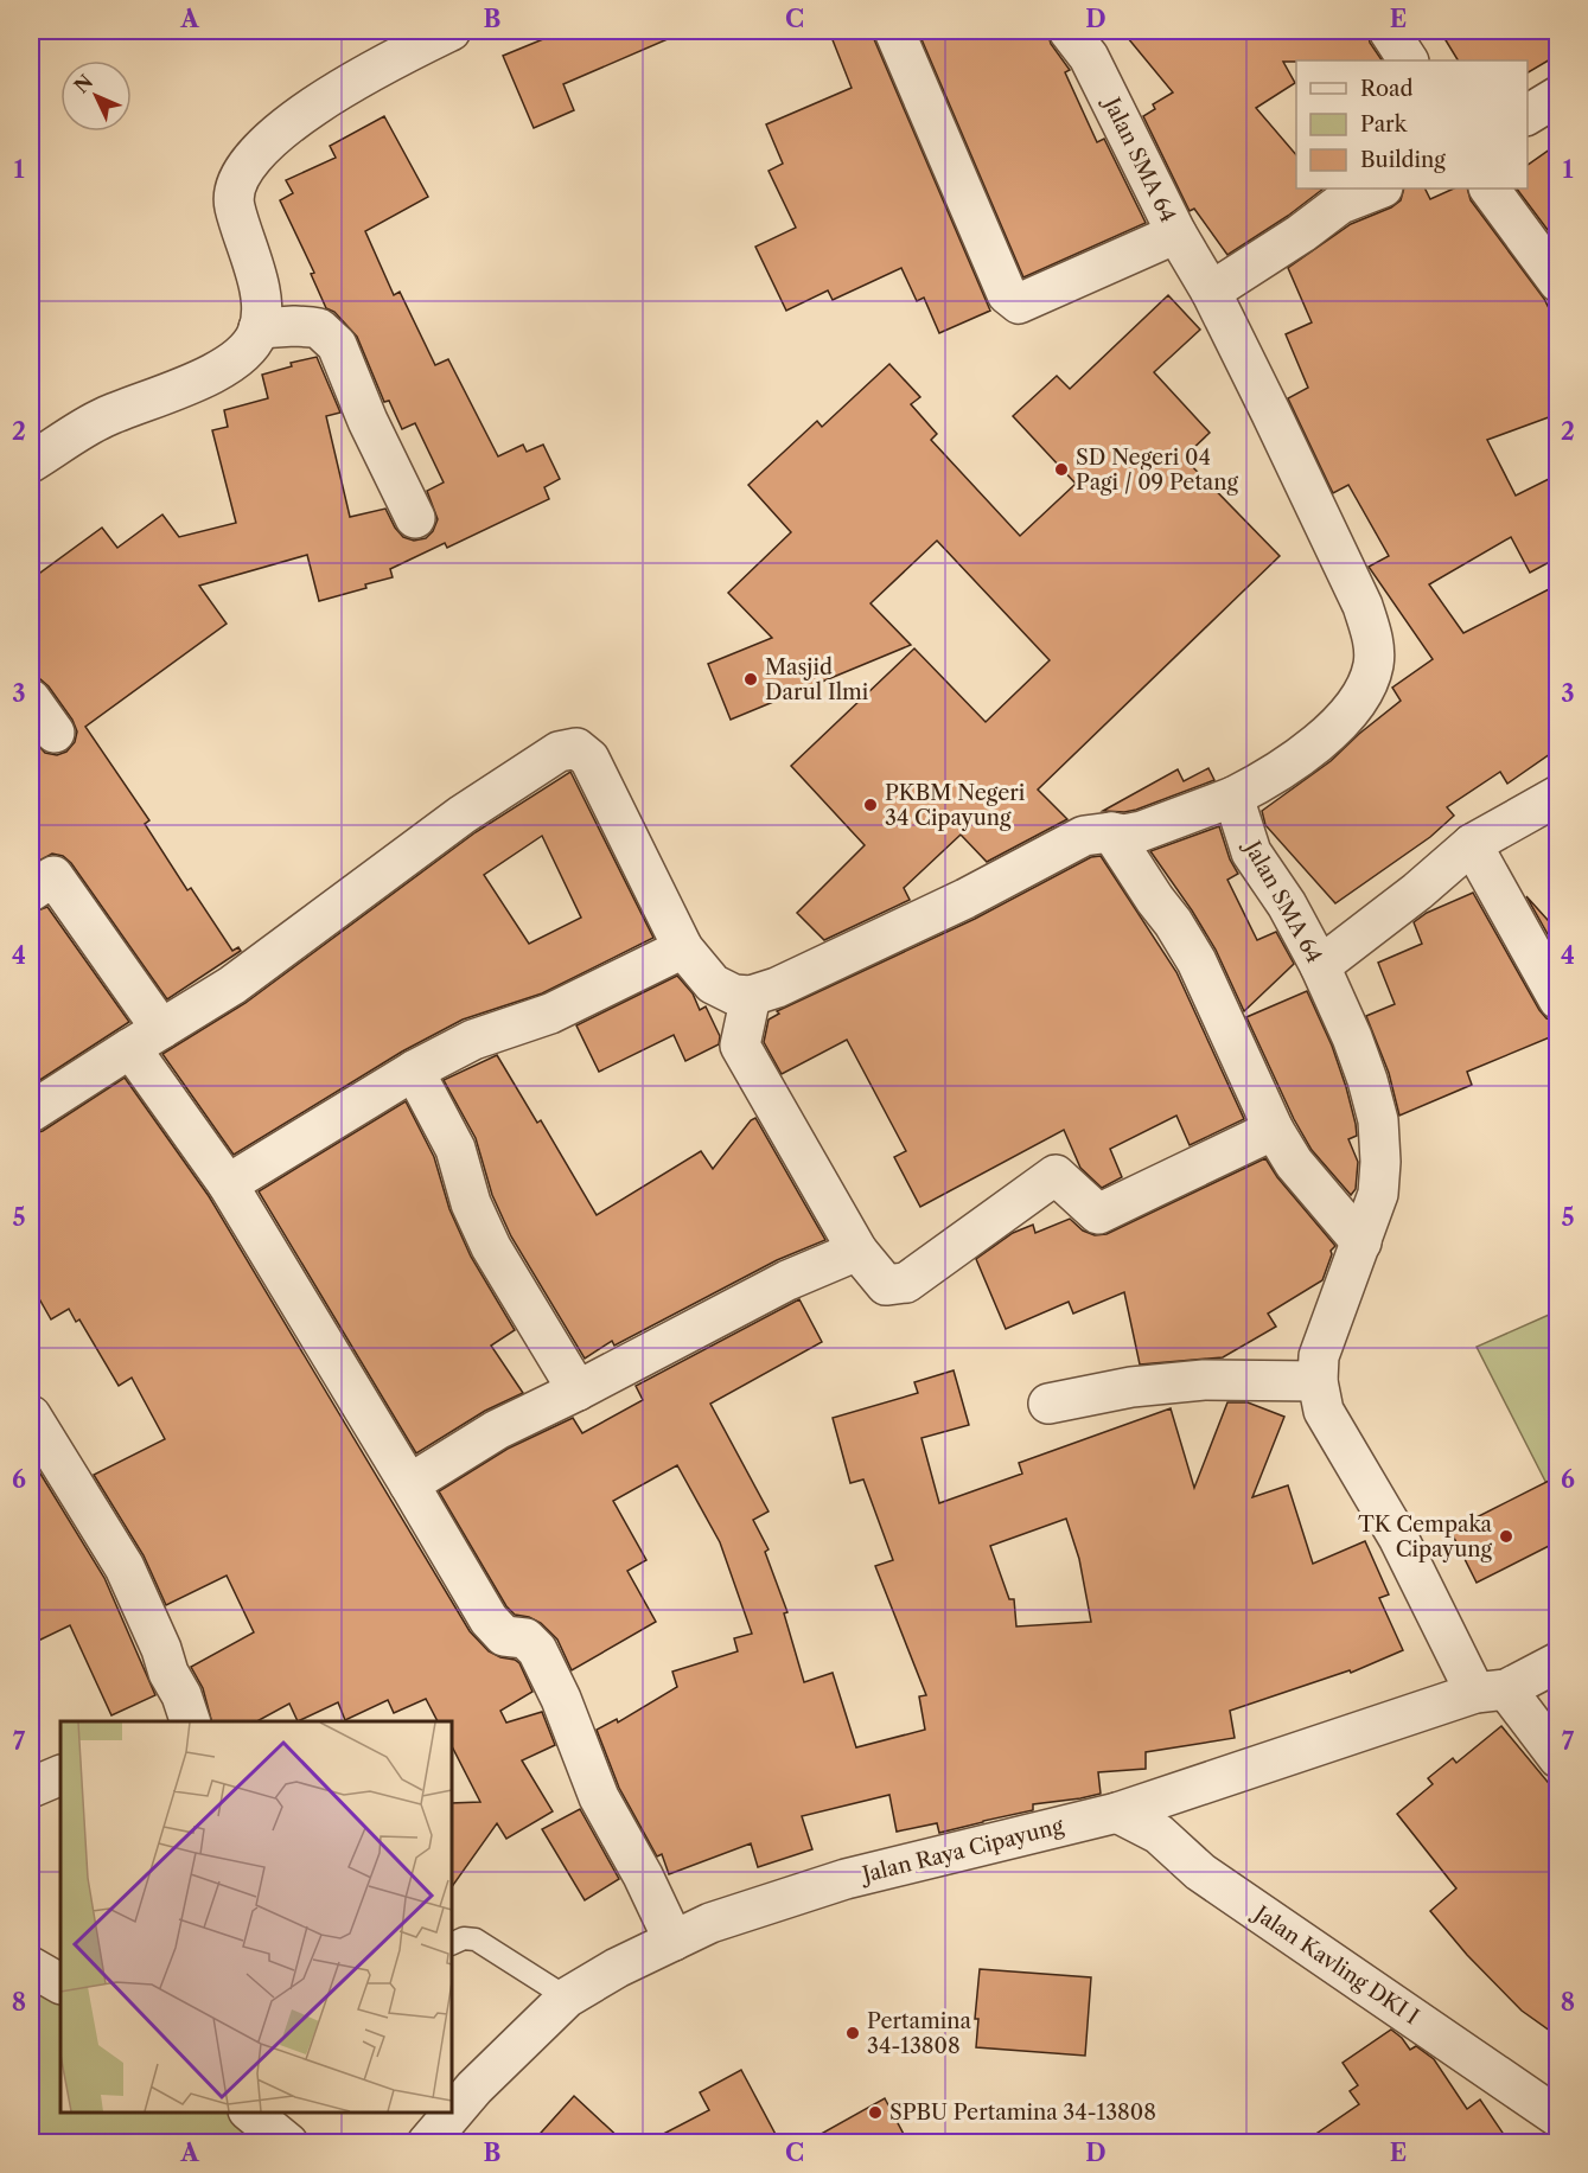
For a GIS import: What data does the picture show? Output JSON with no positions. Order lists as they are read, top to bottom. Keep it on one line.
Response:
{"streets":{"street":["Jalan SMA 64","Jalan Raya Cipayung","Jalan Kavling DKI I"]},"crossings":[["Jalan SMA 64","Jalan Raya Cipayung"],["Jalan Raya Cipayung","Jalan Kavling DKI I"]],"places":["SD Negeri 04 Pagi / 09 Petang","Masjid Darul Ilmi","PKBM Negeri 34 Cipayung","TK Cempaka Cipayung","Pertamina 34-13808","SPBU Pertamina 34-13808"],"legend":["Road","Park","Building"],"north":"top left","grid":{"columns":["A","B","C","D","E"],"rows":["1","2","3","4","5","6","7","8"]}}
